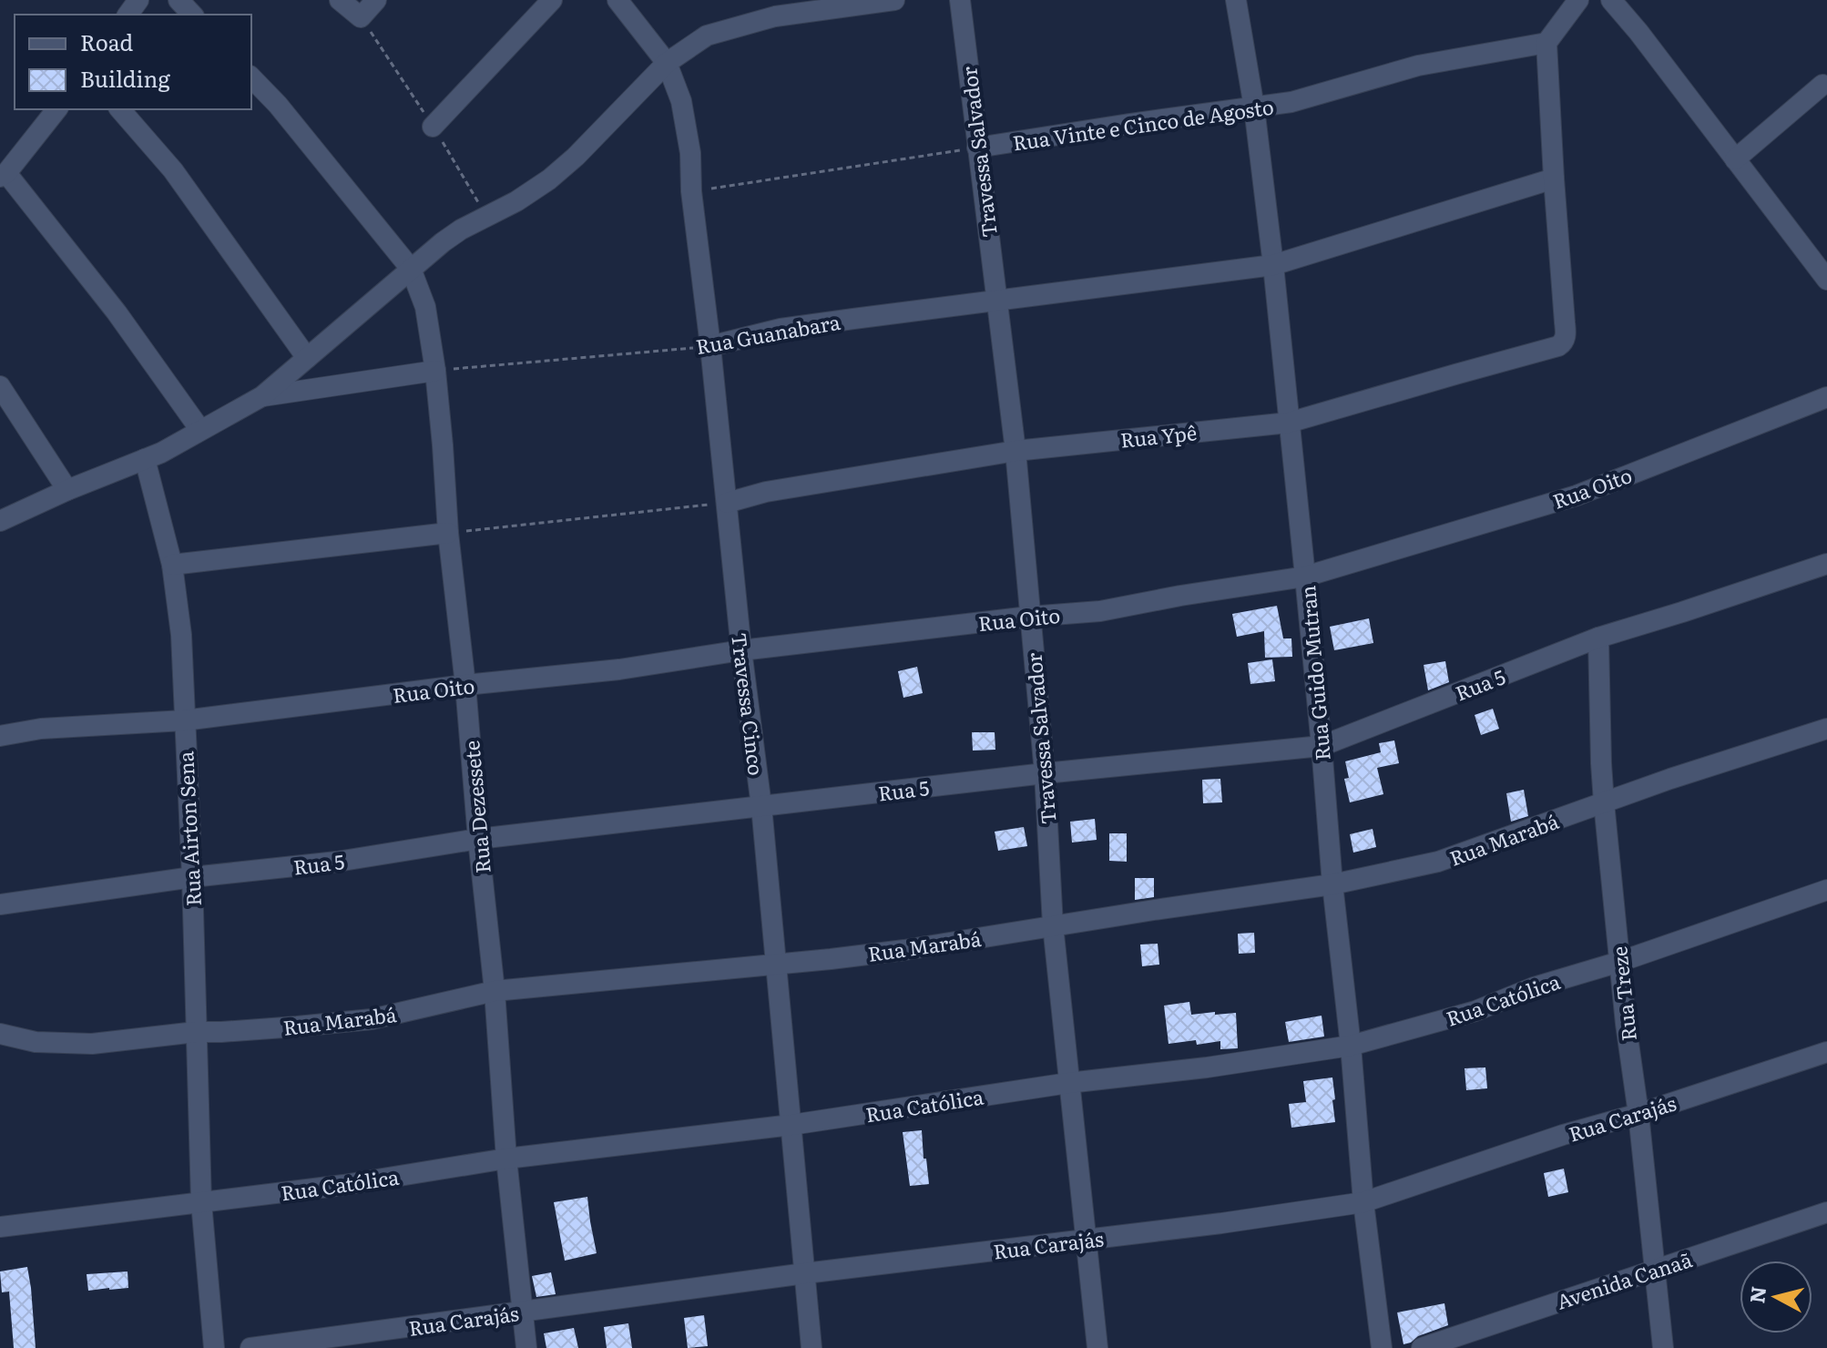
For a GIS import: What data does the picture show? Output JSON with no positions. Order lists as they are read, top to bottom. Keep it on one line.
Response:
{"streets":{"street":["Rua Vinte e Cinco de Agosto","Travessa Salvador","Rua Guanabara","Rua Ypê","Rua Oito","Rua Guido Mutran","Rua 5","Travessa Cinco","Rua Dezessete","Rua Airton Sena","Rua Marabá","Rua Treze","Rua Católica","Rua Carajás","Avenida Canaã"]},"crossings":[["Rua Vinte e Cinco de Agosto","Travessa Salvador"],["Rua Vinte e Cinco de Agosto","Rua Guido Mutran"],["Travessa Salvador","Rua Guanabara"],["Travessa Salvador","Rua Ypê"],["Travessa Salvador","Rua Oito"],["Travessa Salvador","Rua 5"],["Travessa Salvador","Rua Marabá"],["Travessa Salvador","Rua Católica"],["Travessa Salvador","Rua Carajás"],["Rua Guanabara","Rua Ypê"],["Rua Guanabara","Rua Guido Mutran"],["Rua Guanabara","Travessa Cinco"],["Rua Guanabara","Rua Dezessete"],["Rua Ypê","Rua Guido Mutran"],["Rua Ypê","Travessa Cinco"],["Rua Oito","Rua Guido Mutran"],["Rua Oito","Travessa Cinco"],["Rua Oito","Rua Dezessete"],["Rua Oito","Rua Airton Sena"],["Rua Guido Mutran","Rua 5"],["Rua Guido Mutran","Rua Marabá"],["Rua Guido Mutran","Rua Católica"],["Rua Guido Mutran","Rua Carajás"],["Rua 5","Travessa Cinco"],["Rua 5","Rua Dezessete"],["Rua 5","Rua Airton Sena"],["Rua 5","Rua Treze"],["Travessa Cinco","Rua Marabá"],["Travessa Cinco","Rua Católica"],["Travessa Cinco","Rua Carajás"],["Rua Dezessete","Rua Marabá"],["Rua Dezessete","Rua Católica"],["Rua Dezessete","Rua Carajás"],["Rua Airton Sena","Rua Marabá"],["Rua Airton Sena","Rua Católica"],["Rua Marabá","Rua Treze"],["Rua Treze","Rua Católica"],["Rua Treze","Rua Carajás"],["Rua Treze","Avenida Canaã"]],"legend":["Road","Building"],"north":"left"}
